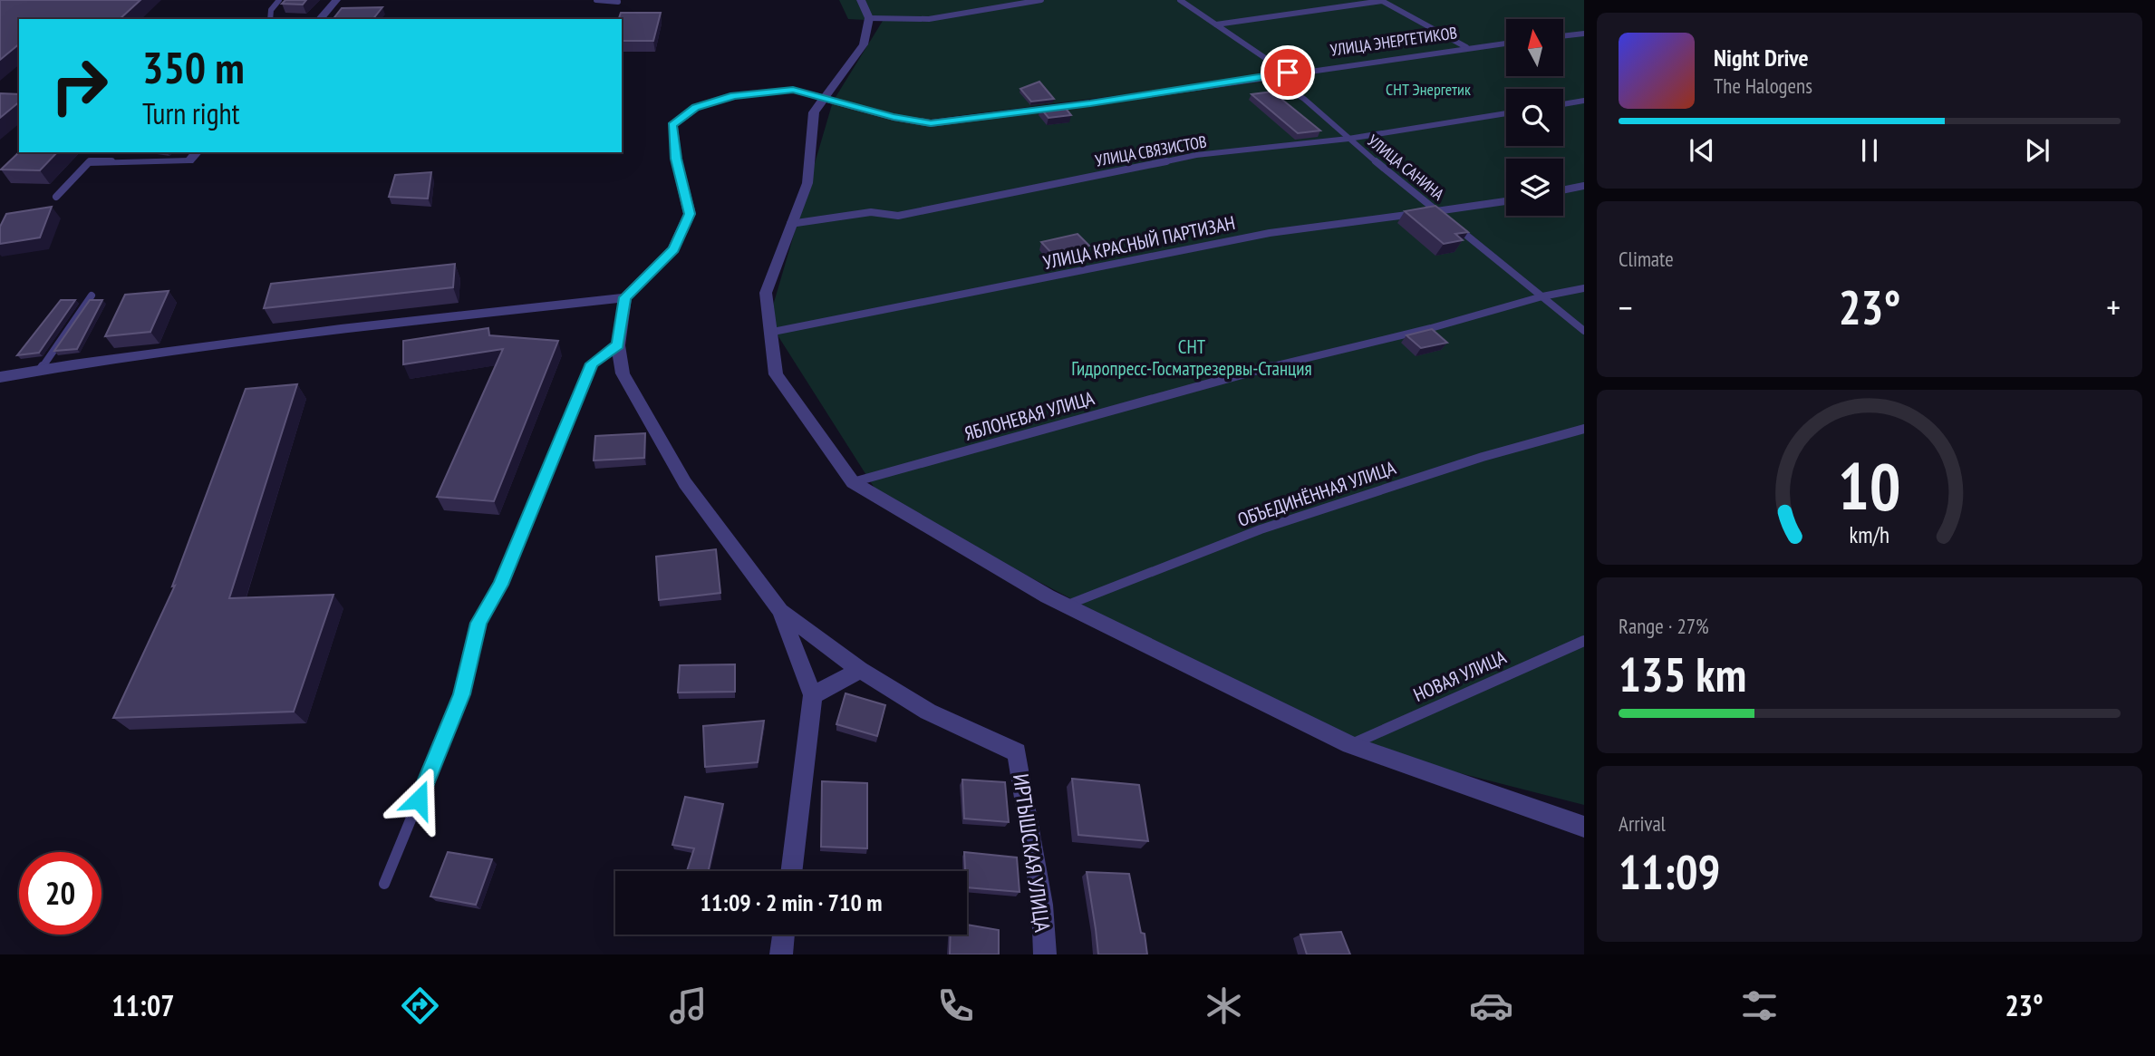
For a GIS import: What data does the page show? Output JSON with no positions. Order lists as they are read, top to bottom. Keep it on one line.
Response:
{"streets":{"street":["УЛИЦА ЭНЕРГЕТИКОВ","ИРТЫШСКАЯ УЛИЦА"],"lane":["УЛИЦА СВЯЗИСТОВ","УЛИЦА САНИНА","УЛИЦА КРАСНЫЙ ПАРТИЗАН","ЯБЛОНЕВАЯ УЛИЦА","ОБЪЕДИНЁННАЯ УЛИЦА","НОВАЯ УЛИЦА"]},"crossings":[["УЛИЦА ЭНЕРГЕТИКОВ","УЛИЦА САНИНА"],["УЛИЦА СВЯЗИСТОВ","УЛИЦА САНИНА"],["УЛИЦА САНИНА","УЛИЦА КРАСНЫЙ ПАРТИЗАН"],["УЛИЦА САНИНА","ЯБЛОНЕВАЯ УЛИЦА"]],"parks":["СНТ Энергетик","СНТ Гидропресс-Госматрезервы-Станция"],"north":"top","page":{"turn":["350 m","Turn right"],"song":["Night Drive","The Halogens"],"tile":["Climate",["Range · 27%","135 km"],["Arrival","11:09"]],"heat":["−","23°","+"],"limit":"20","trip":"11:09 · 2 min · 710 m","tabs":["11:07","23°"],"gauge":["10","km/h"]}}
